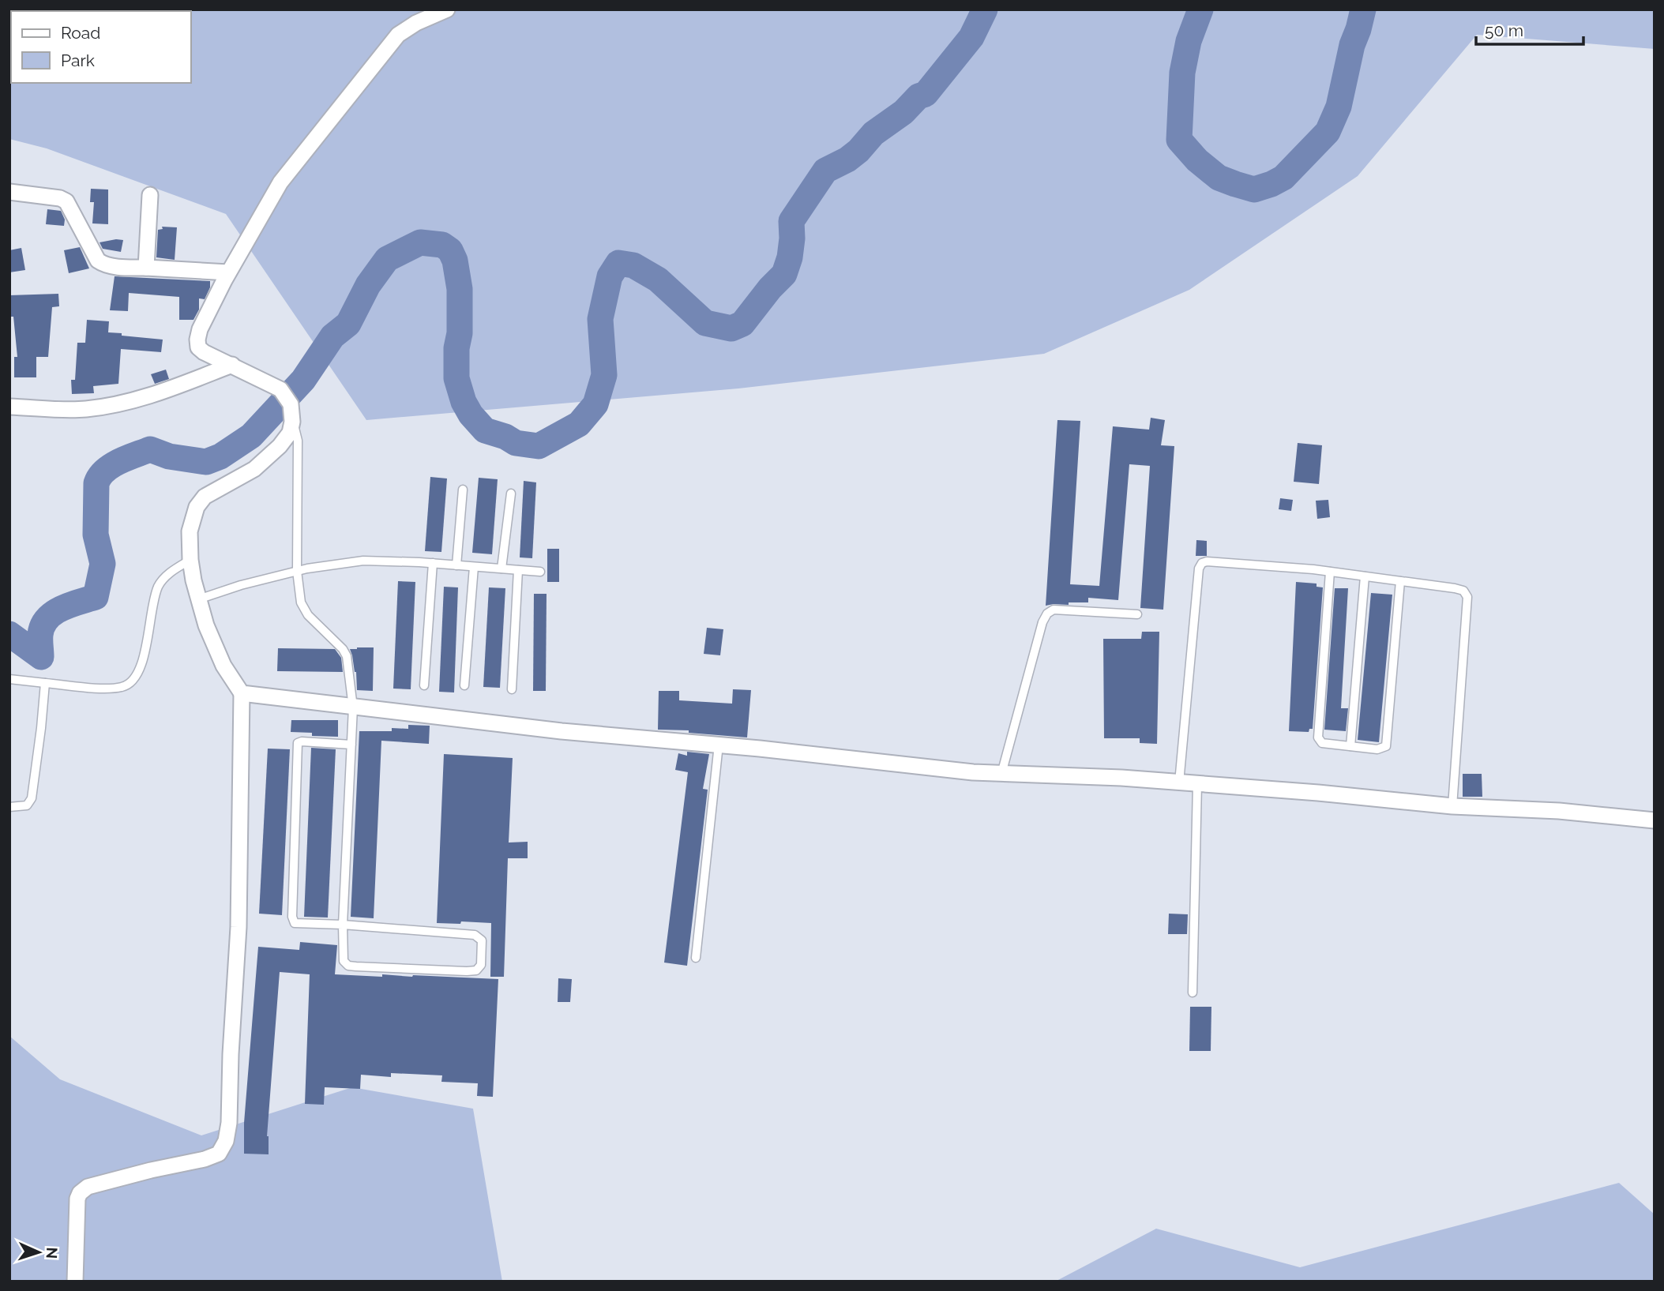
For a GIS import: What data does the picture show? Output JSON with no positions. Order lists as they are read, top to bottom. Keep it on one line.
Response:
{"legend":["Road","Park"],"scale_bar":"50 m","north":"right"}
